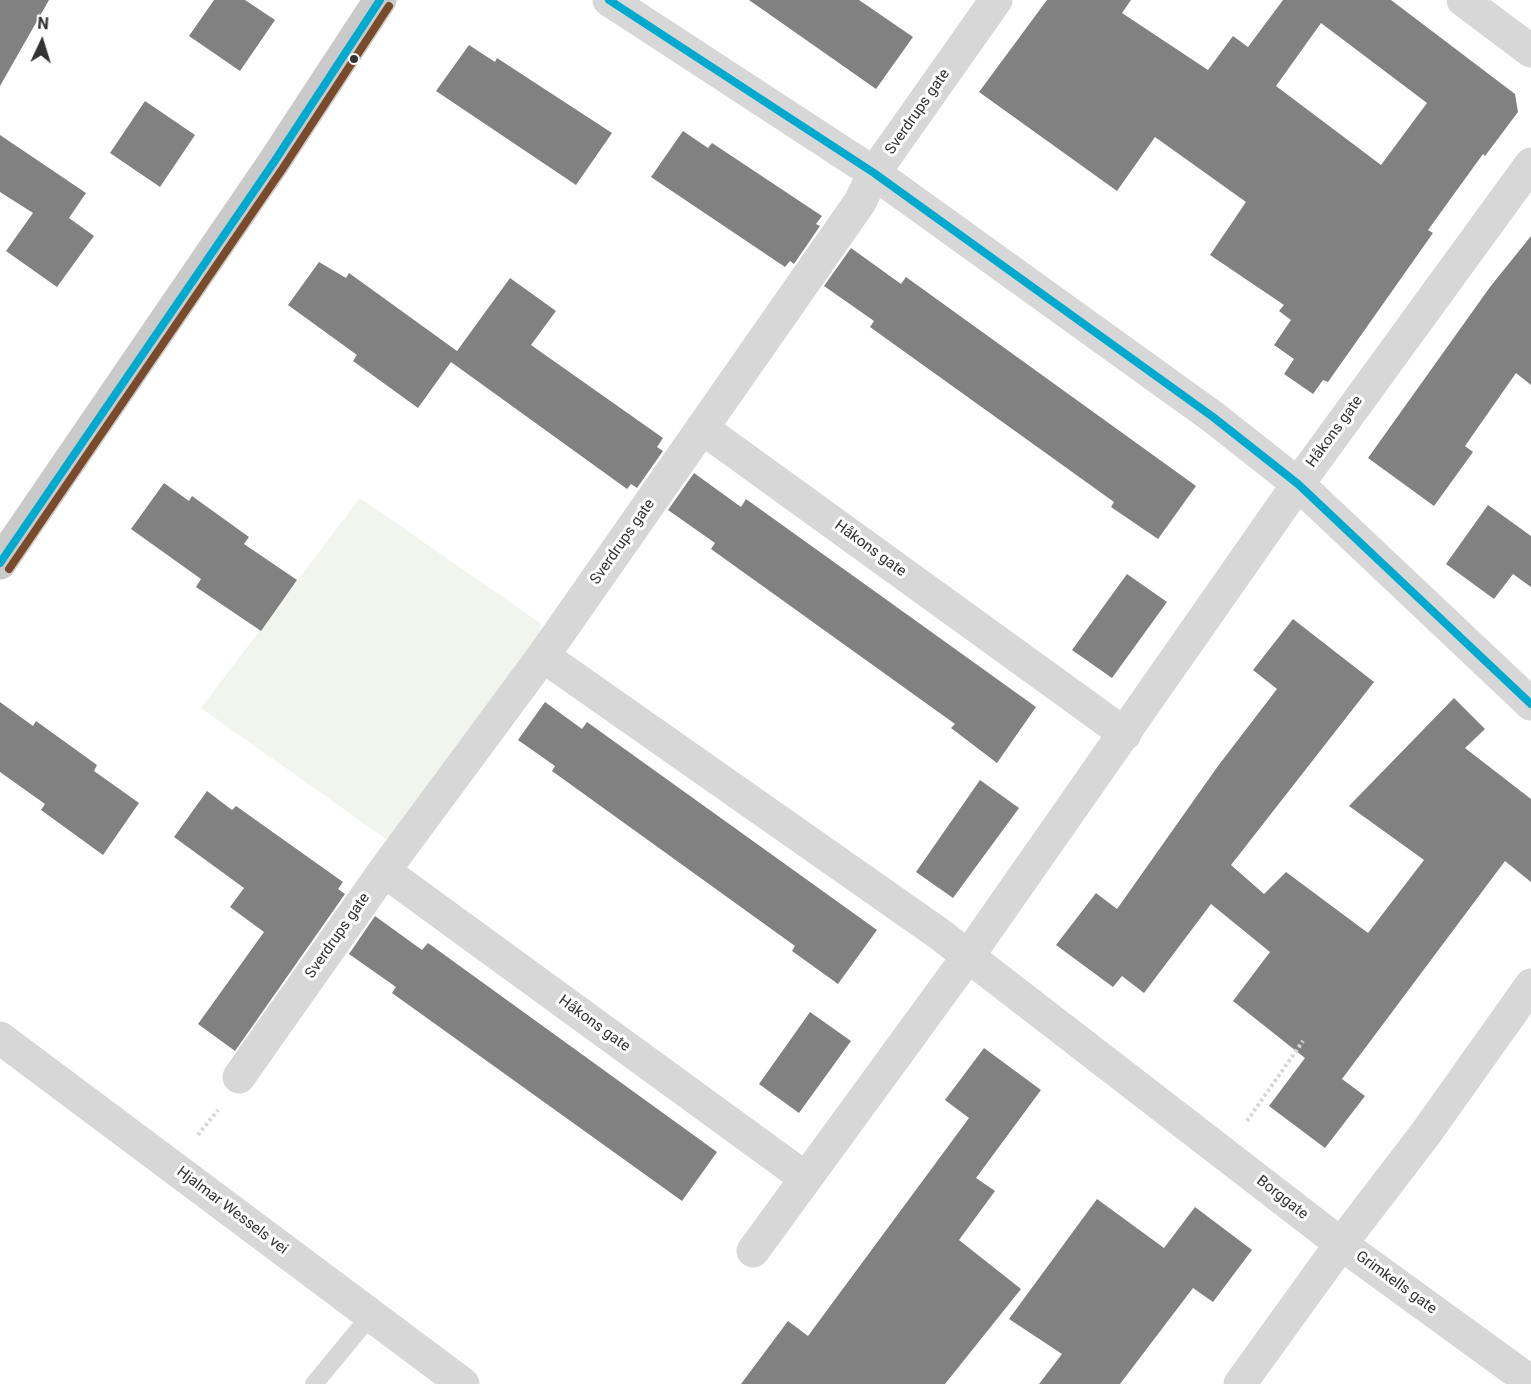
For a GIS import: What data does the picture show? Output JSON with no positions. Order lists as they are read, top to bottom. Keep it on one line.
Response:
{"streets":{"street":["Sverdrups gate","Håkons gate","Borggate","Hjalmar Wessels vei","Grimkells gate"]},"crossings":[["Sverdrups gate","Håkons gate"],["Håkons gate","Borggate"],["Borggate","Grimkells gate"]],"north":"top"}
